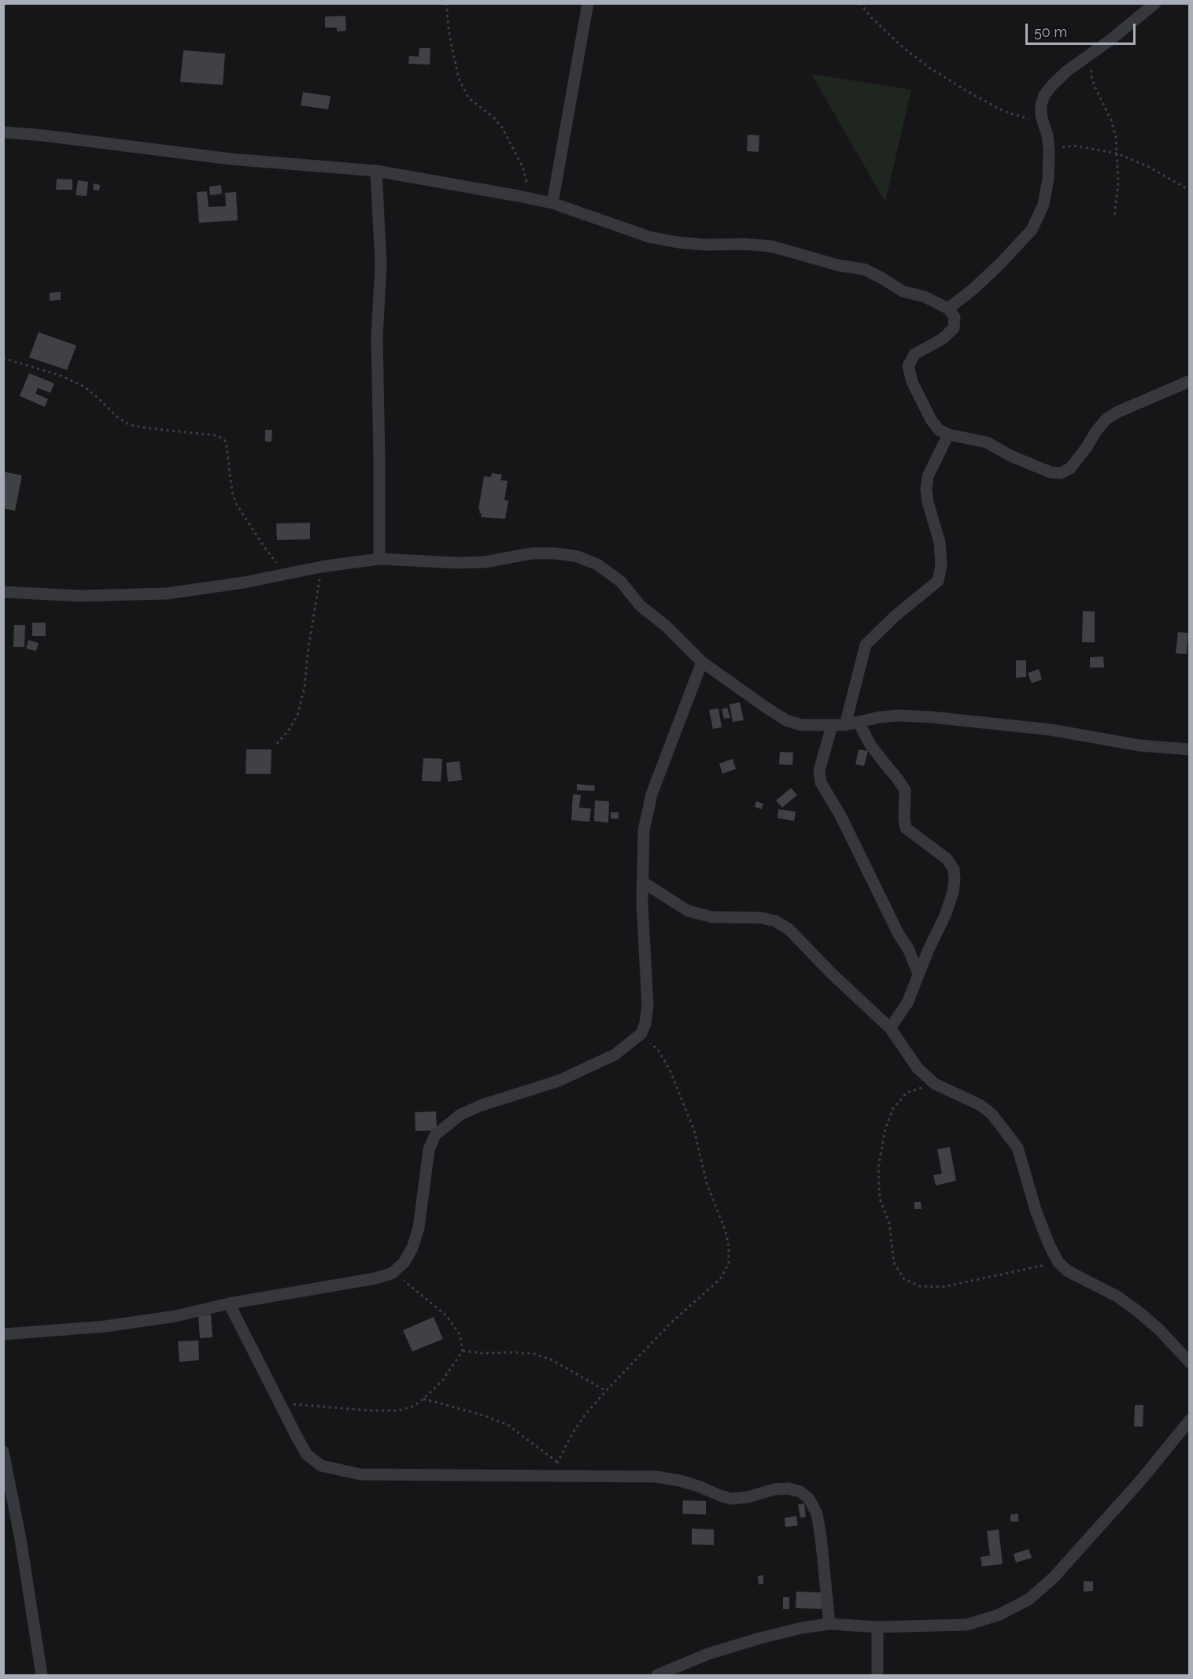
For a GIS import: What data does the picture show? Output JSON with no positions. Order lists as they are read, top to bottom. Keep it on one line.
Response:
{"scale_bar":"50 m"}
